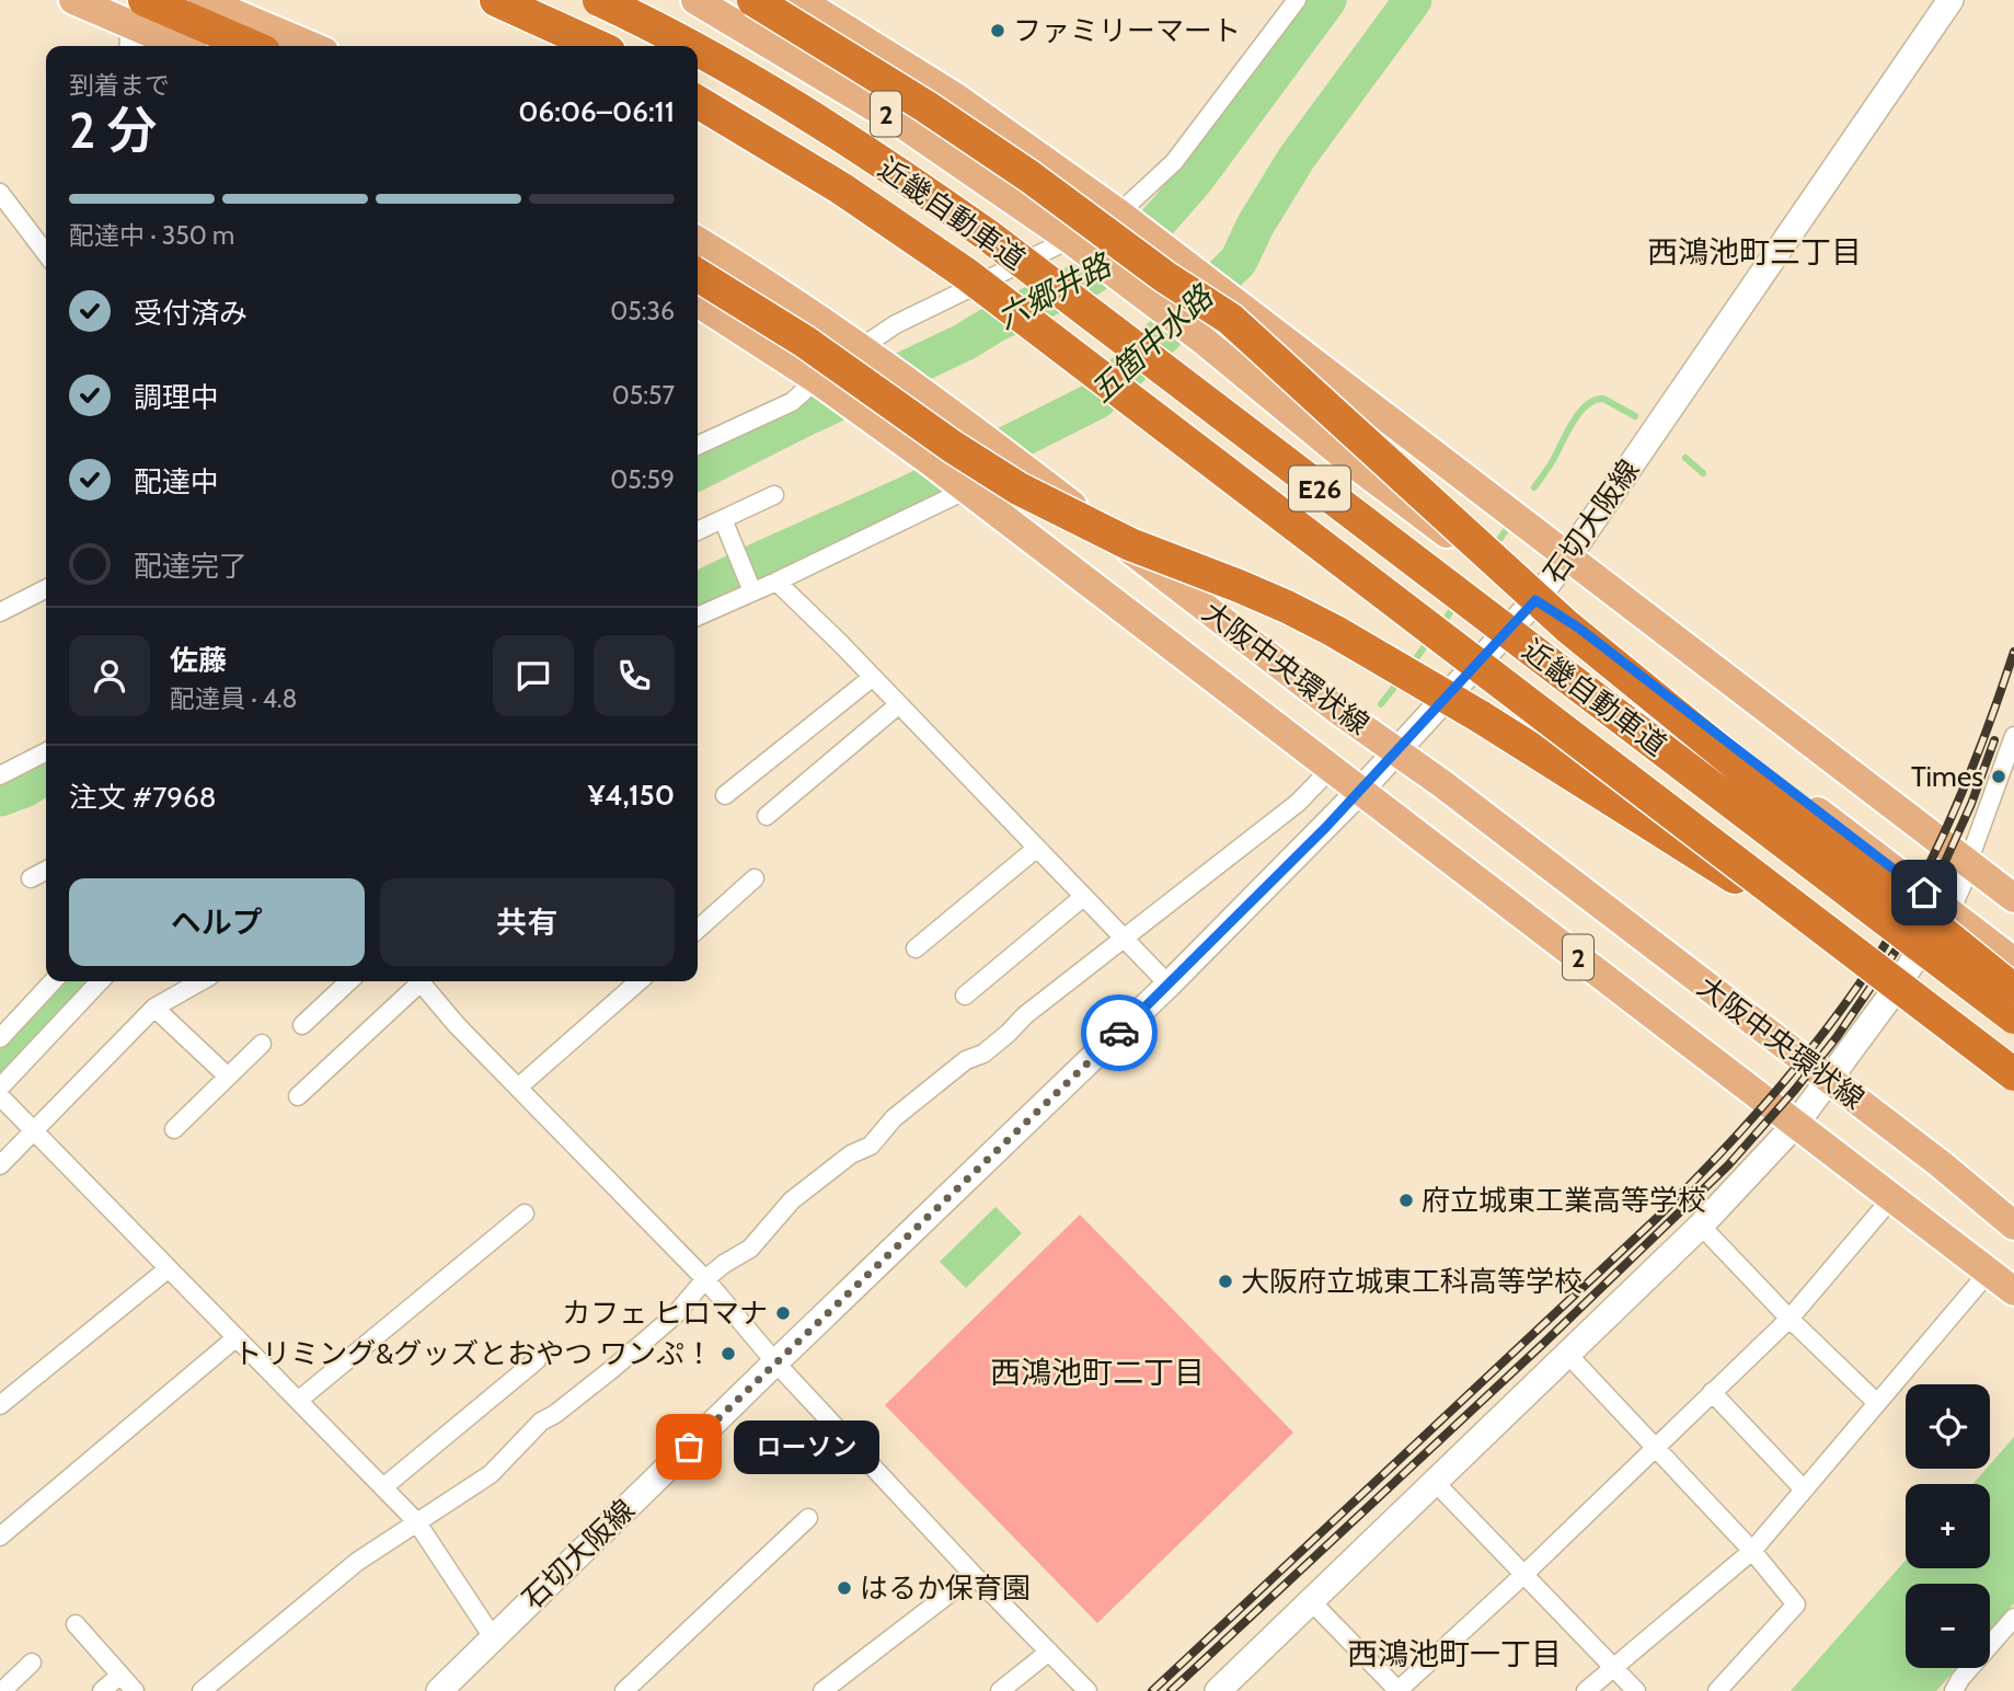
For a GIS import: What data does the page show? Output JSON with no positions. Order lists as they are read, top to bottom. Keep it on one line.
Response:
{"streets":{"highway":["近畿自動車道","E26"],"main road":["2","石切大阪線","大阪中央環状線"]},"crossings":[["2","石切大阪線"],["石切大阪線","大阪中央環状線"]],"districts":["西鴻池町三丁目","西鴻池町二丁目","西鴻池町一丁目"],"water":["六郷井路","五箇中水路"],"places":["ファミリーマート","Times","府立城東工業高等学校","大阪府立城東工科高等学校","カフェ ヒロマナ","トリミング&グッズとおやつ ワンぷ！","ローソン","はるか保育園"],"page":{"heading":["2 分","到着まで","06:06–06:11"],"panel":["佐藤","配達員 · 4.8","注文 #7968","¥4,150"],"bar":"配達中 · 350 m","list":[["受付済み","05:36"],["調理中","05:57"],["配達中","05:59"],"配達完了"],"buttons":["ヘルプ","共有"],"map_buttons":["+","−"],"bubble":"ローソン"}}
